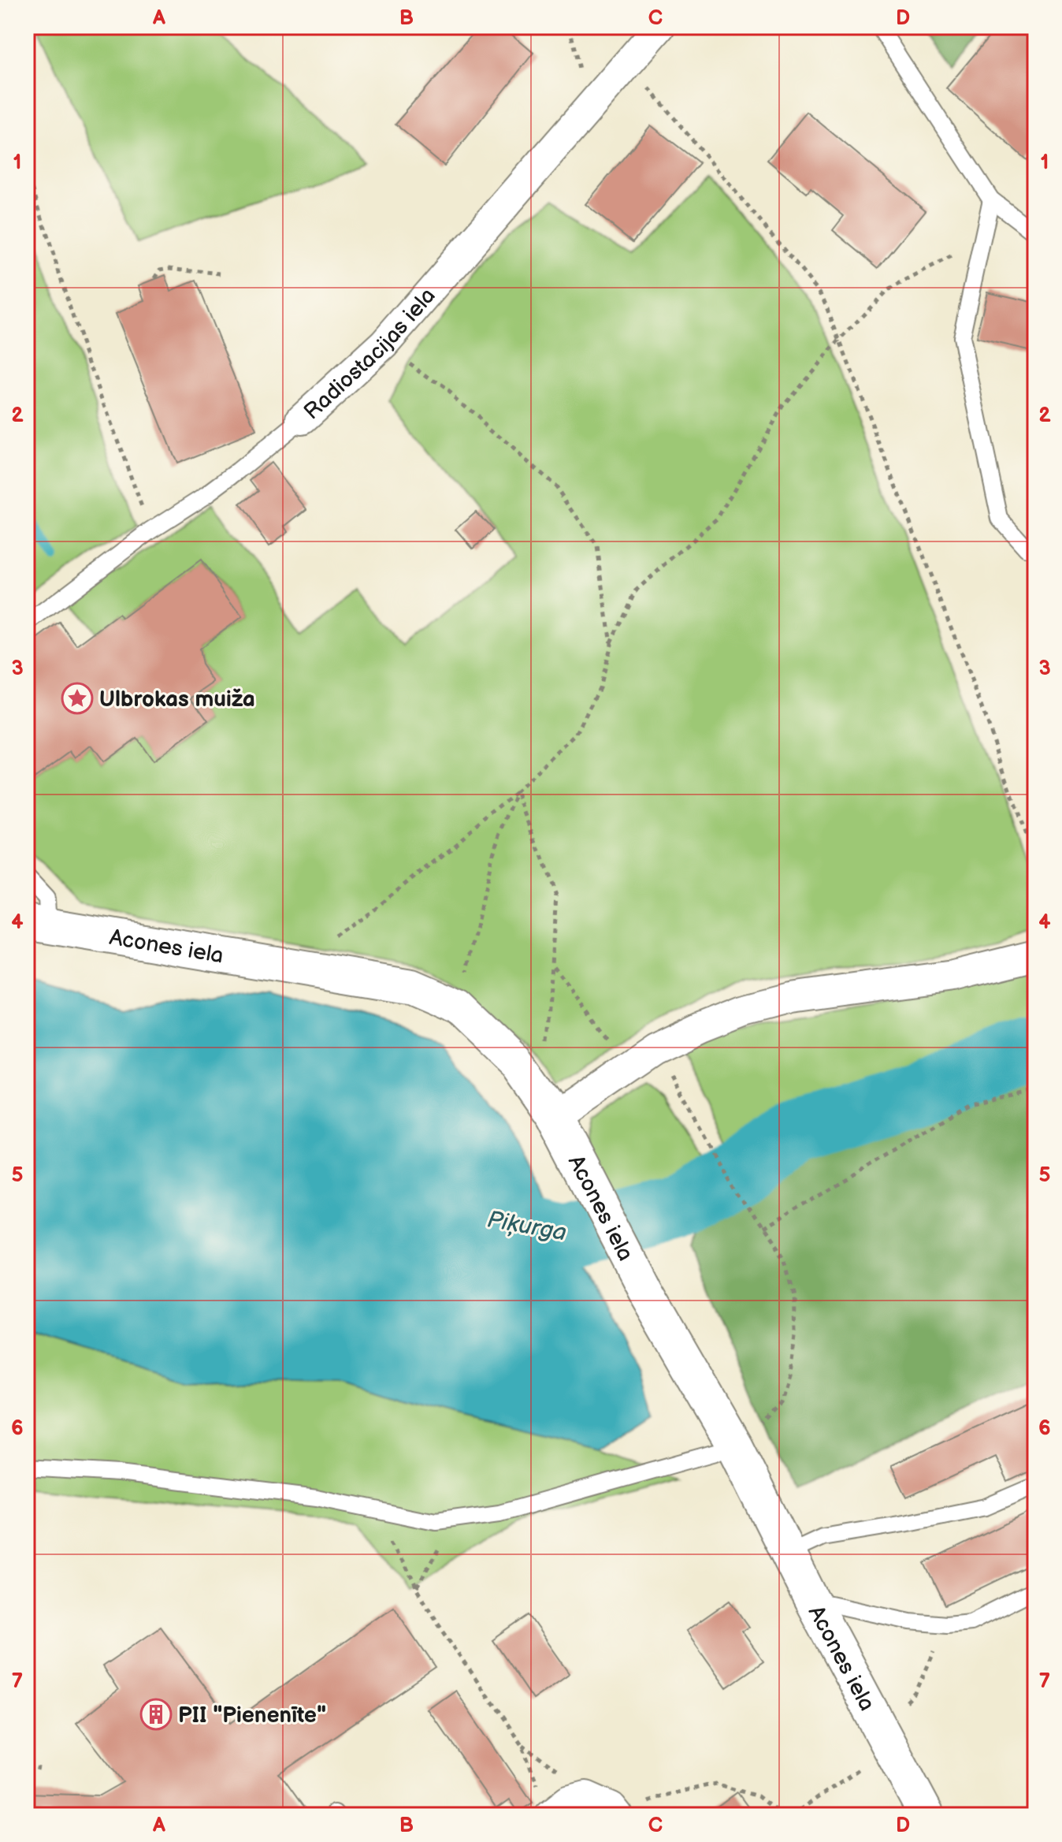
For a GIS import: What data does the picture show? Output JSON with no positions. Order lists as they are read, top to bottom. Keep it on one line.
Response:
{"streets":{"street":["Radiostacijas iela","Acones iela"]},"water":["Piķurga"],"places":{"place":["Ulbrokas muiža"],"building":["PII \"Pienenīte\""]},"grid":{"columns":["A","B","C","D"],"rows":["1","2","3","4","5","6","7"]}}
